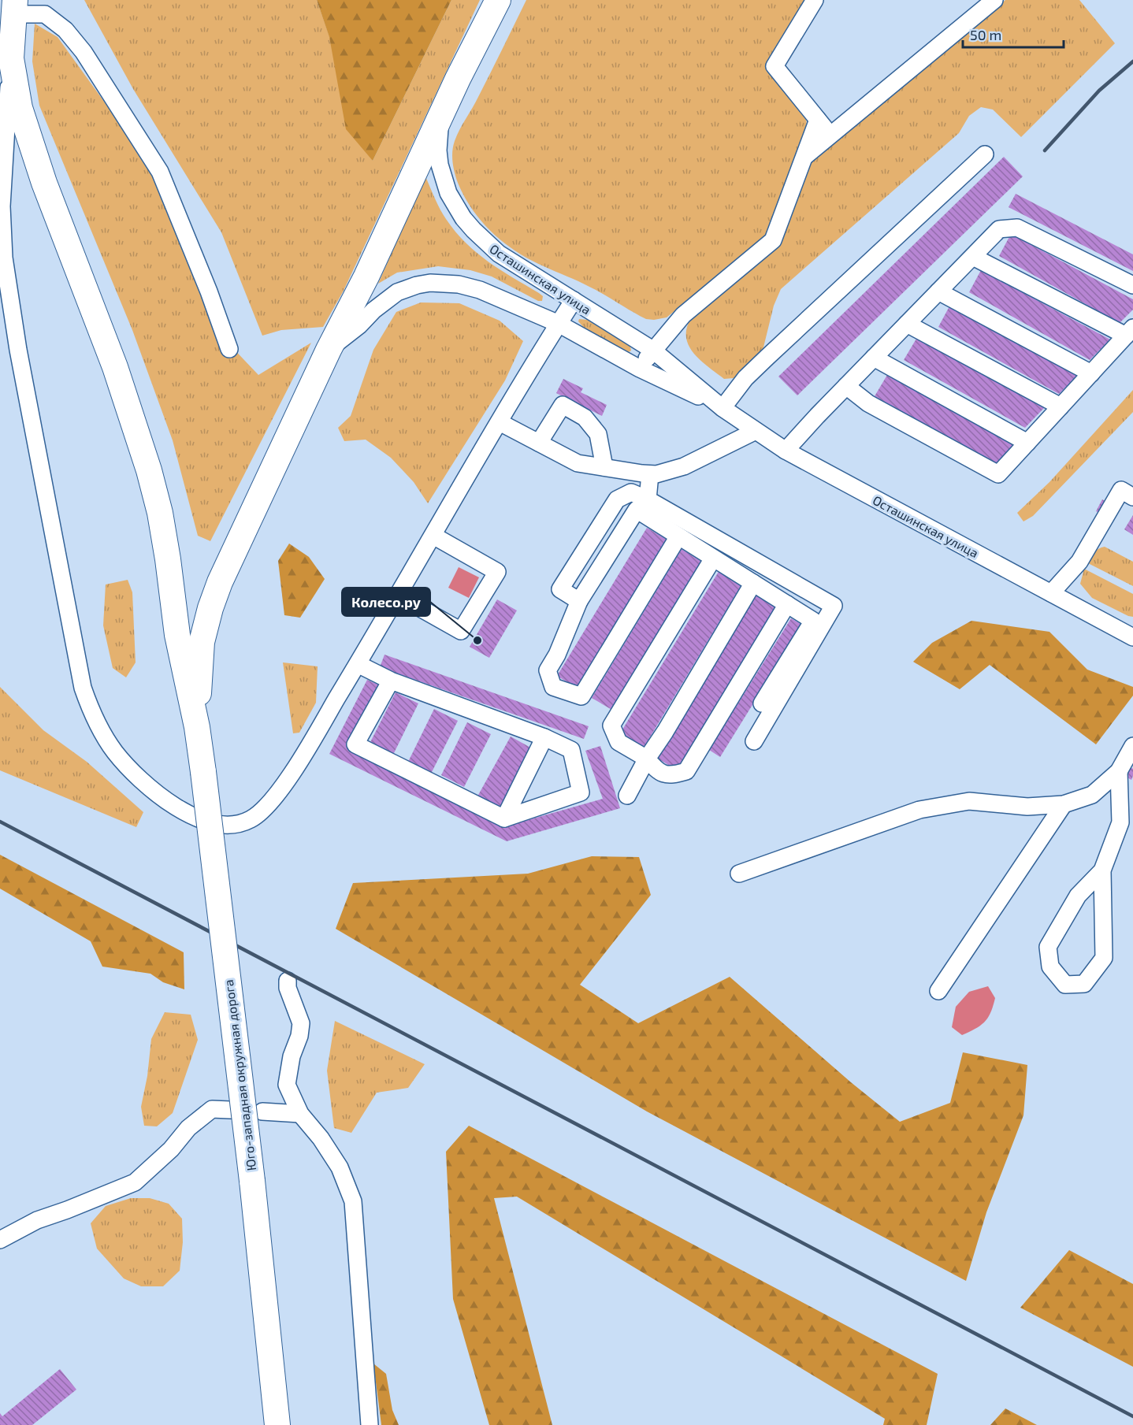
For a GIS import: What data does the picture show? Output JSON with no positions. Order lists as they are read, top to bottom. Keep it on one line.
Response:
{"streets":{"highway":["Юго-западная окружная дорога"],"street":["Осташинская улица"]},"places":["Колесо.ру"],"scale_bar":"50 m"}
